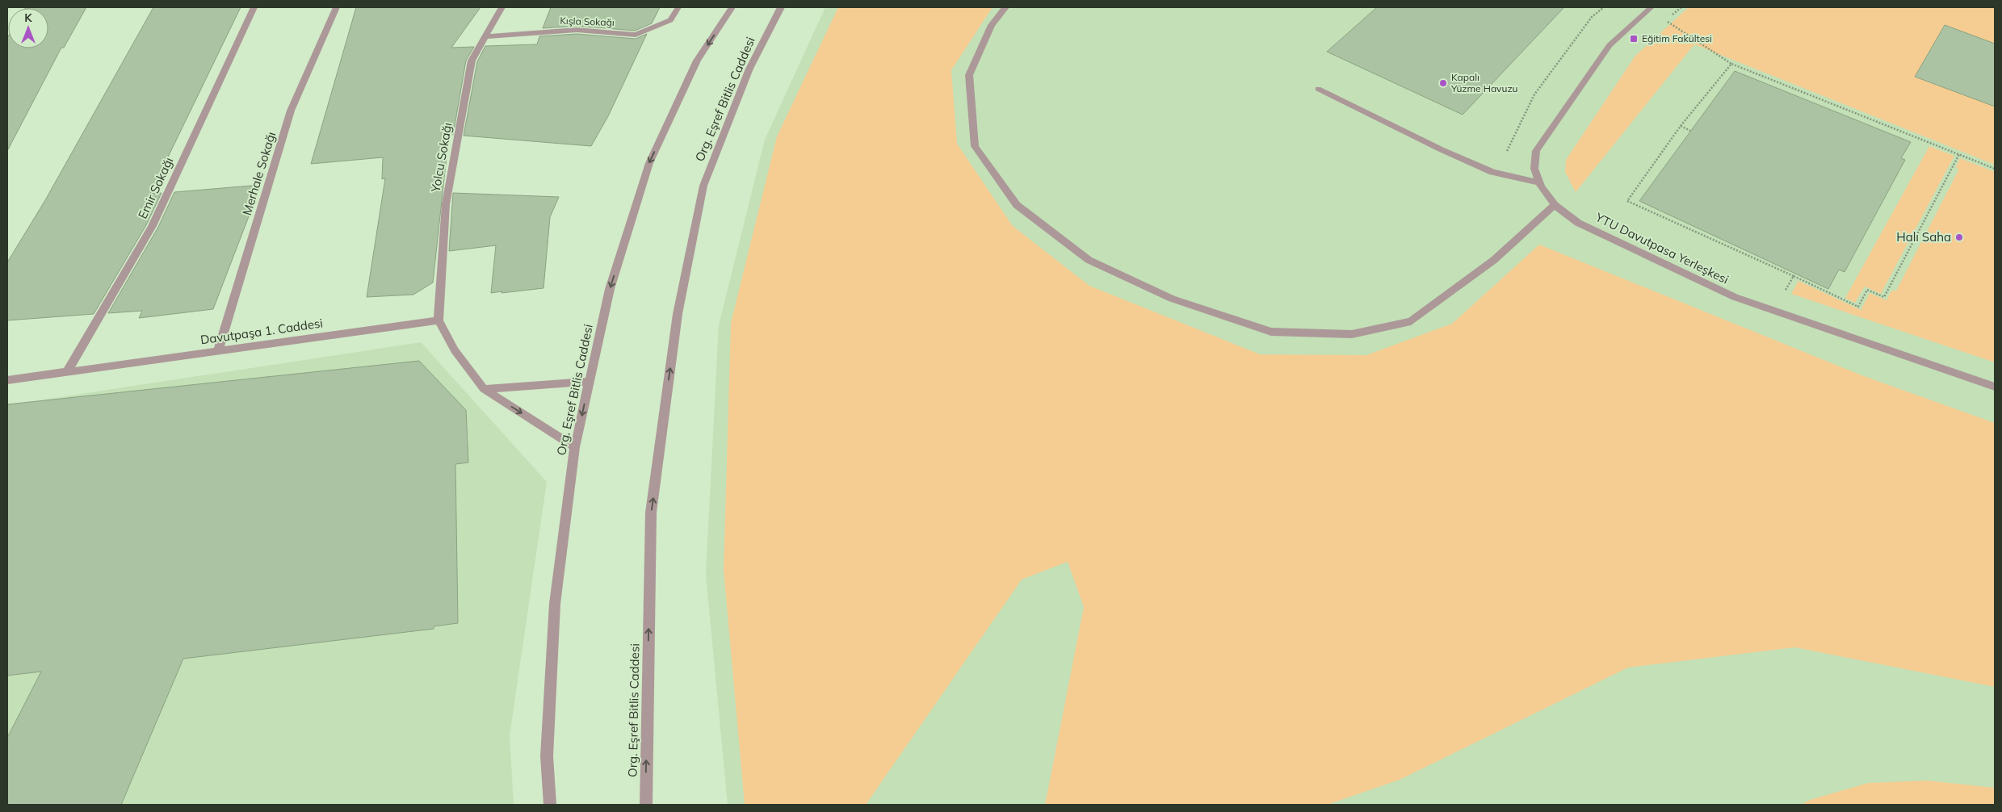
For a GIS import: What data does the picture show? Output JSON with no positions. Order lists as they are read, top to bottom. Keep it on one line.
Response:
{"streets":{"street":["Kışla Sokağı","Org. Eşref Bitlis Caddesi","Yolcu Sokağı","Merhale Sokağı","Emir Sokağı","YTU Davutpasa Yerleşkesi","Davutpaşa 1. Caddesi"]},"crossings":[["Kışla Sokağı","Yolcu Sokağı"],["Yolcu Sokağı","Davutpaşa 1. Caddesi"],["Merhale Sokağı","Davutpaşa 1. Caddesi"],["Emir Sokağı","Davutpaşa 1. Caddesi"]],"places":{"transit":["Eğitim Fakültesi"],"other":["Kapalı Yüzme Havuzu","Halı Saha"]},"north":"top"}
